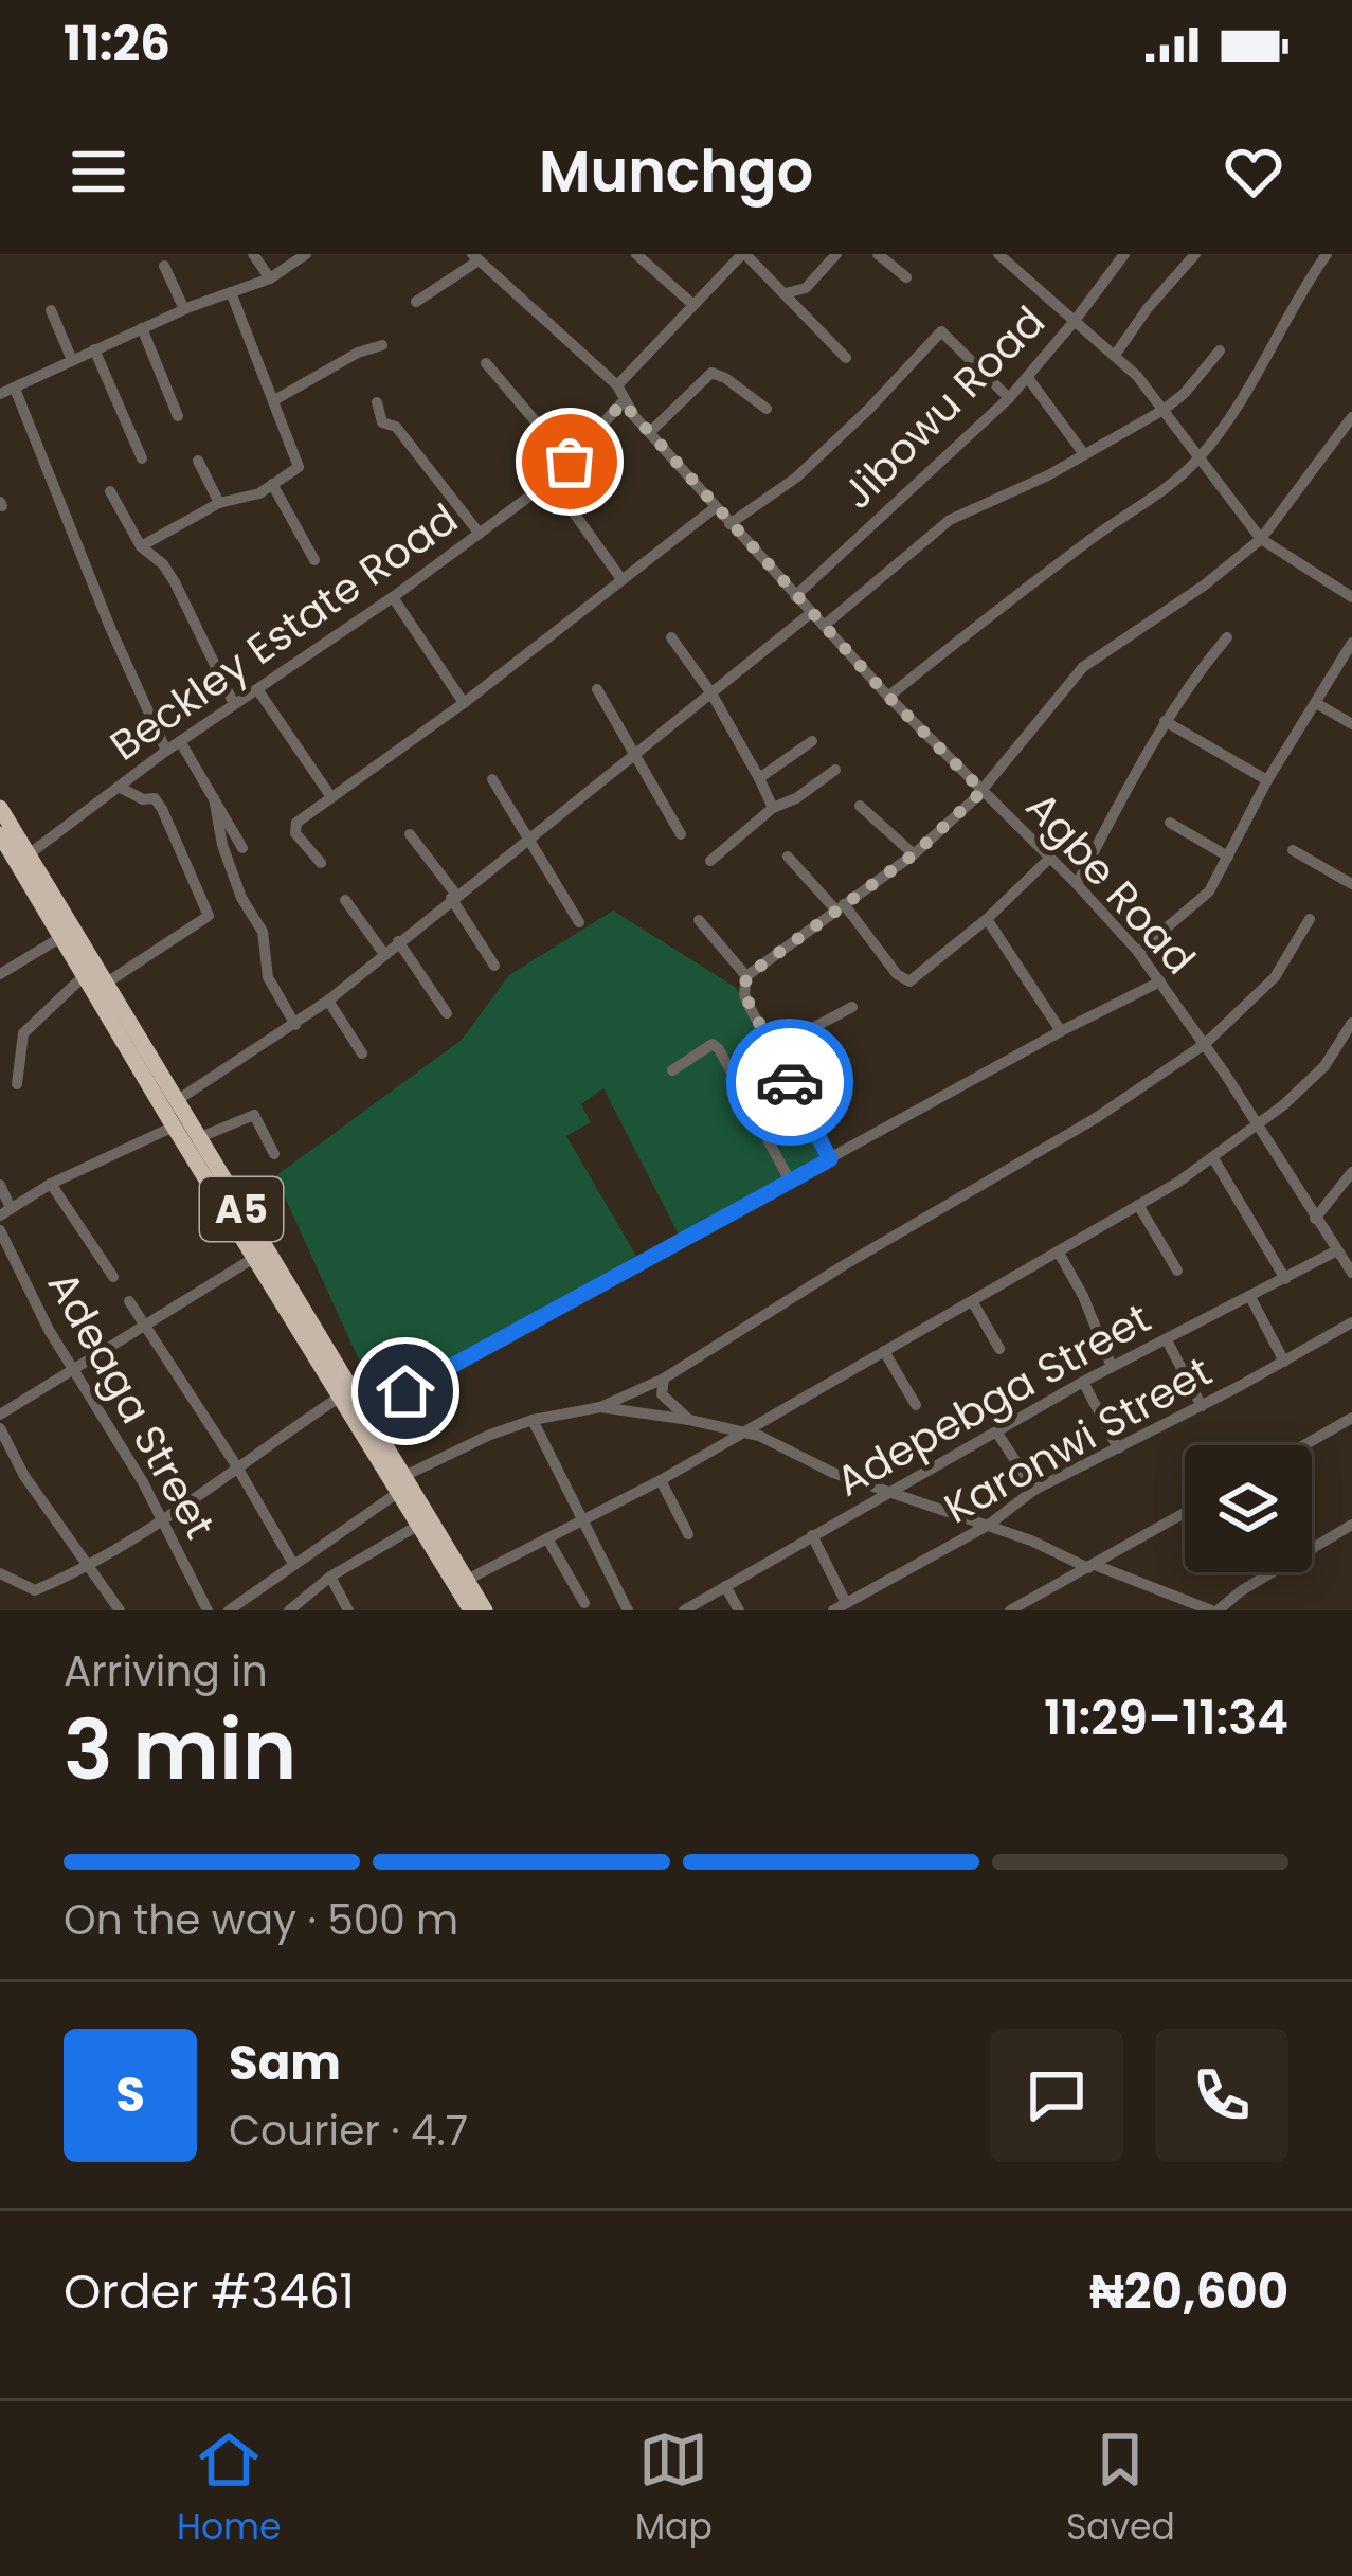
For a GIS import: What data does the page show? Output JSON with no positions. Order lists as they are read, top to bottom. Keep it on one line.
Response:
{"streets":{"highway":["A5"],"street":["Jibowu Road","Beckley Estate Road","Agbe Road","Adepebga Street","Adeaga Street","Karonwi Street"]},"crossings":[["Jibowu Road","Agbe Road"],["Beckley Estate Road","Agbe Road"],["Beckley Estate Road","A5"],["Agbe Road","Adepebga Street"]],"page":{"status":"11:26","header":"Munchgo","heading":["3 min","Arriving in","11:29–11:34"],"panel":["Sam","Courier · 4.7","Order #3461","₦20,600"],"bar":"On the way · 500 m","round":"S","tabs":["Home","Map","Saved"]}}
